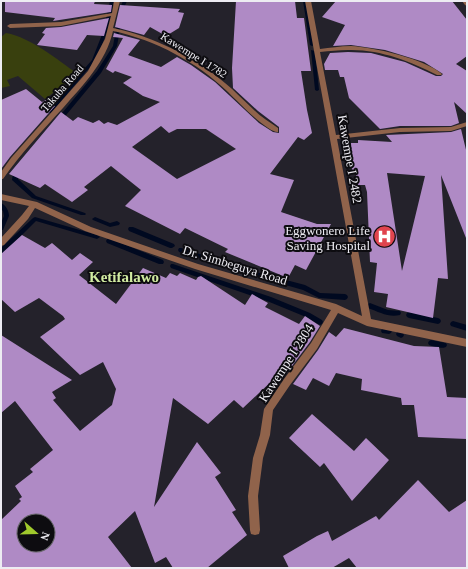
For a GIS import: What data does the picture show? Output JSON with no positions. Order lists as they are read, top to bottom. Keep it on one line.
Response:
{"streets":{"street":["Kawempe I 1782","Takuba Road","Kawempe I 2482","Dr. Simbeguya Road","Kawempe I 2804"]},"crossings":[["Kawempe I 1782","Takuba Road"],["Kawempe I 2482","Dr. Simbeguya Road"],["Dr. Simbeguya Road","Kawempe I 2804"]],"districts":["Ketifalawo"],"places":{"hospital":["Eggwonero Life Saving Hospital"]},"north":"right"}
